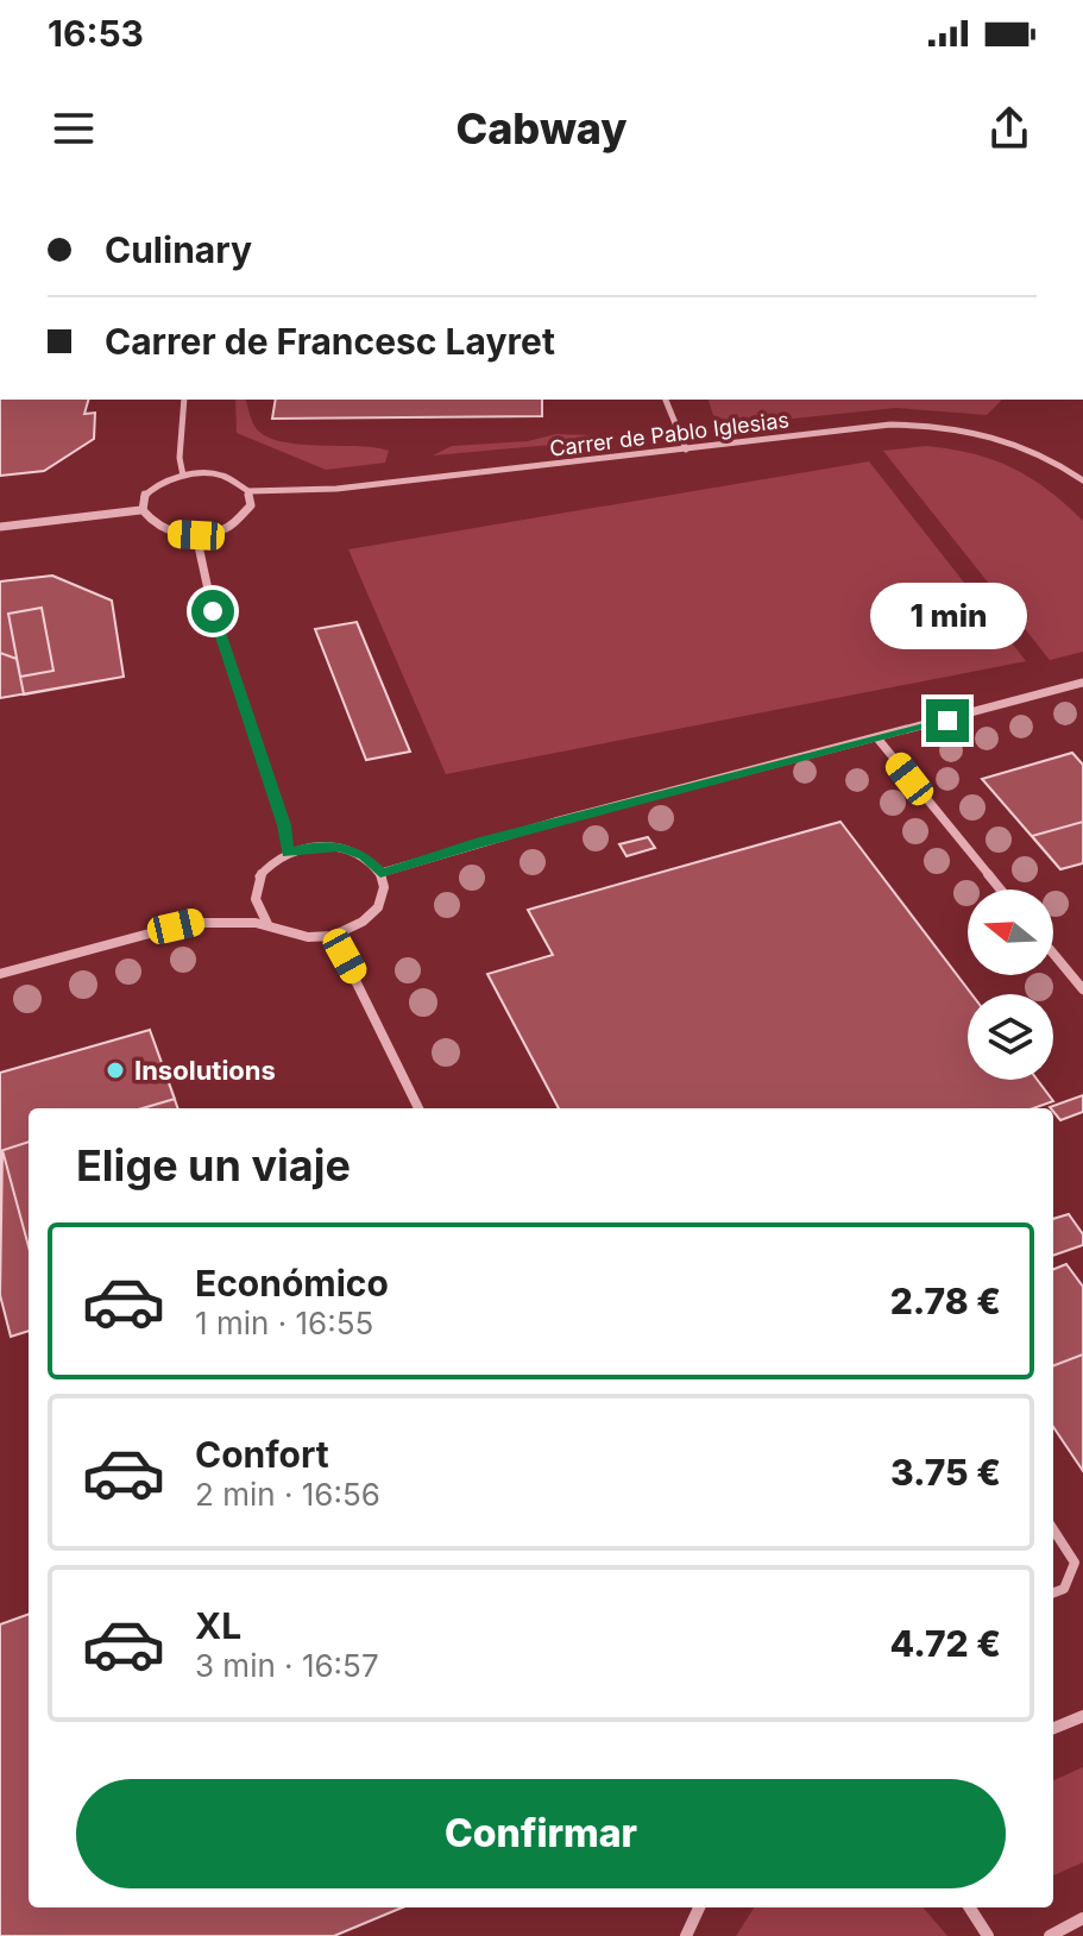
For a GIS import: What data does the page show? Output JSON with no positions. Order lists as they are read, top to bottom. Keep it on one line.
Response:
{"streets":{"street":["Carrer de Pablo Iglesias"]},"places":["Insolutions"],"north":"left","page":{"status":"16:53","header":"Cabway","banner":["Culinary","Carrer de Francesc Layret"],"bubble":"1 min","heading":"Elige un viaje","list":[{"name":"Económico","note":"1 min · 16:55","value":"2.78 €"},{"name":"Confort","note":"2 min · 16:56","value":"3.75 €"},{"name":"XL","note":"3 min · 16:57","value":"4.72 €"}],"buttons":"Confirmar"}}
